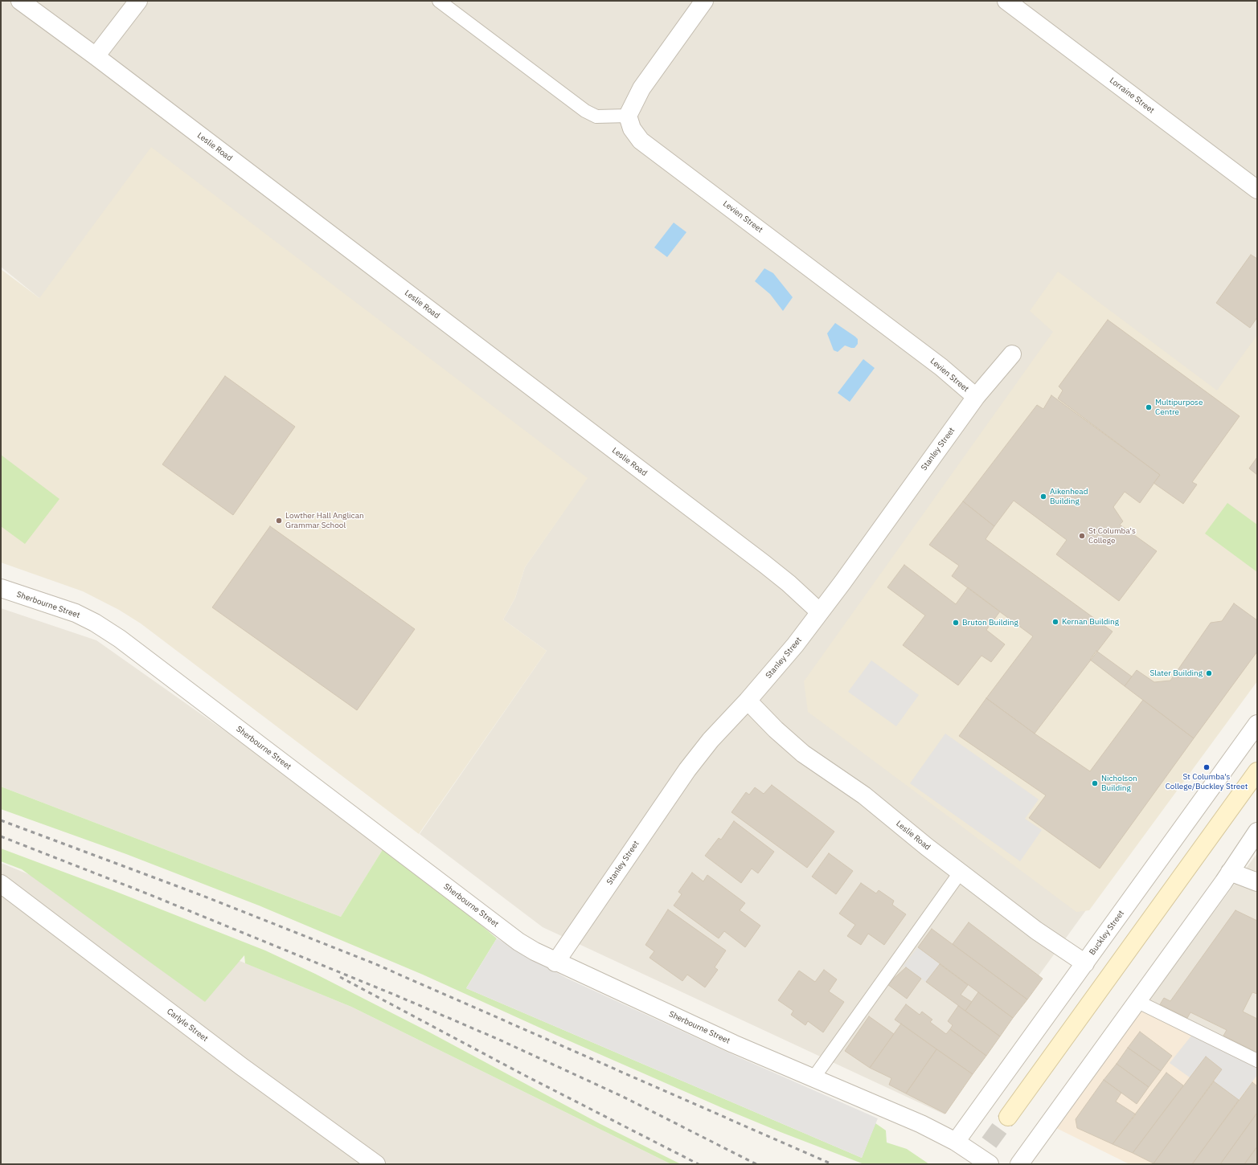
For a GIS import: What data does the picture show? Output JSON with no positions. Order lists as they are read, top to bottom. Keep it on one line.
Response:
{"streets":{"street":["Lorraine Street","Leslie Road","Levien Street","Stanley Street","Sherbourne Street","Buckley Street","Carlyle Street"]},"crossings":[["Leslie Road","Stanley Street"],["Leslie Road","Buckley Street"],["Levien Street","Stanley Street"],["Stanley Street","Sherbourne Street"],["Sherbourne Street","Buckley Street"]],"places":["Multipurpose Centre","Aikenhead Building","Lowther Hall Anglican Grammar School","St Columba's College","Kernan Building","Bruton Building","Slater Building","St Columba's College/Buckley Street","Nicholson Building"]}
